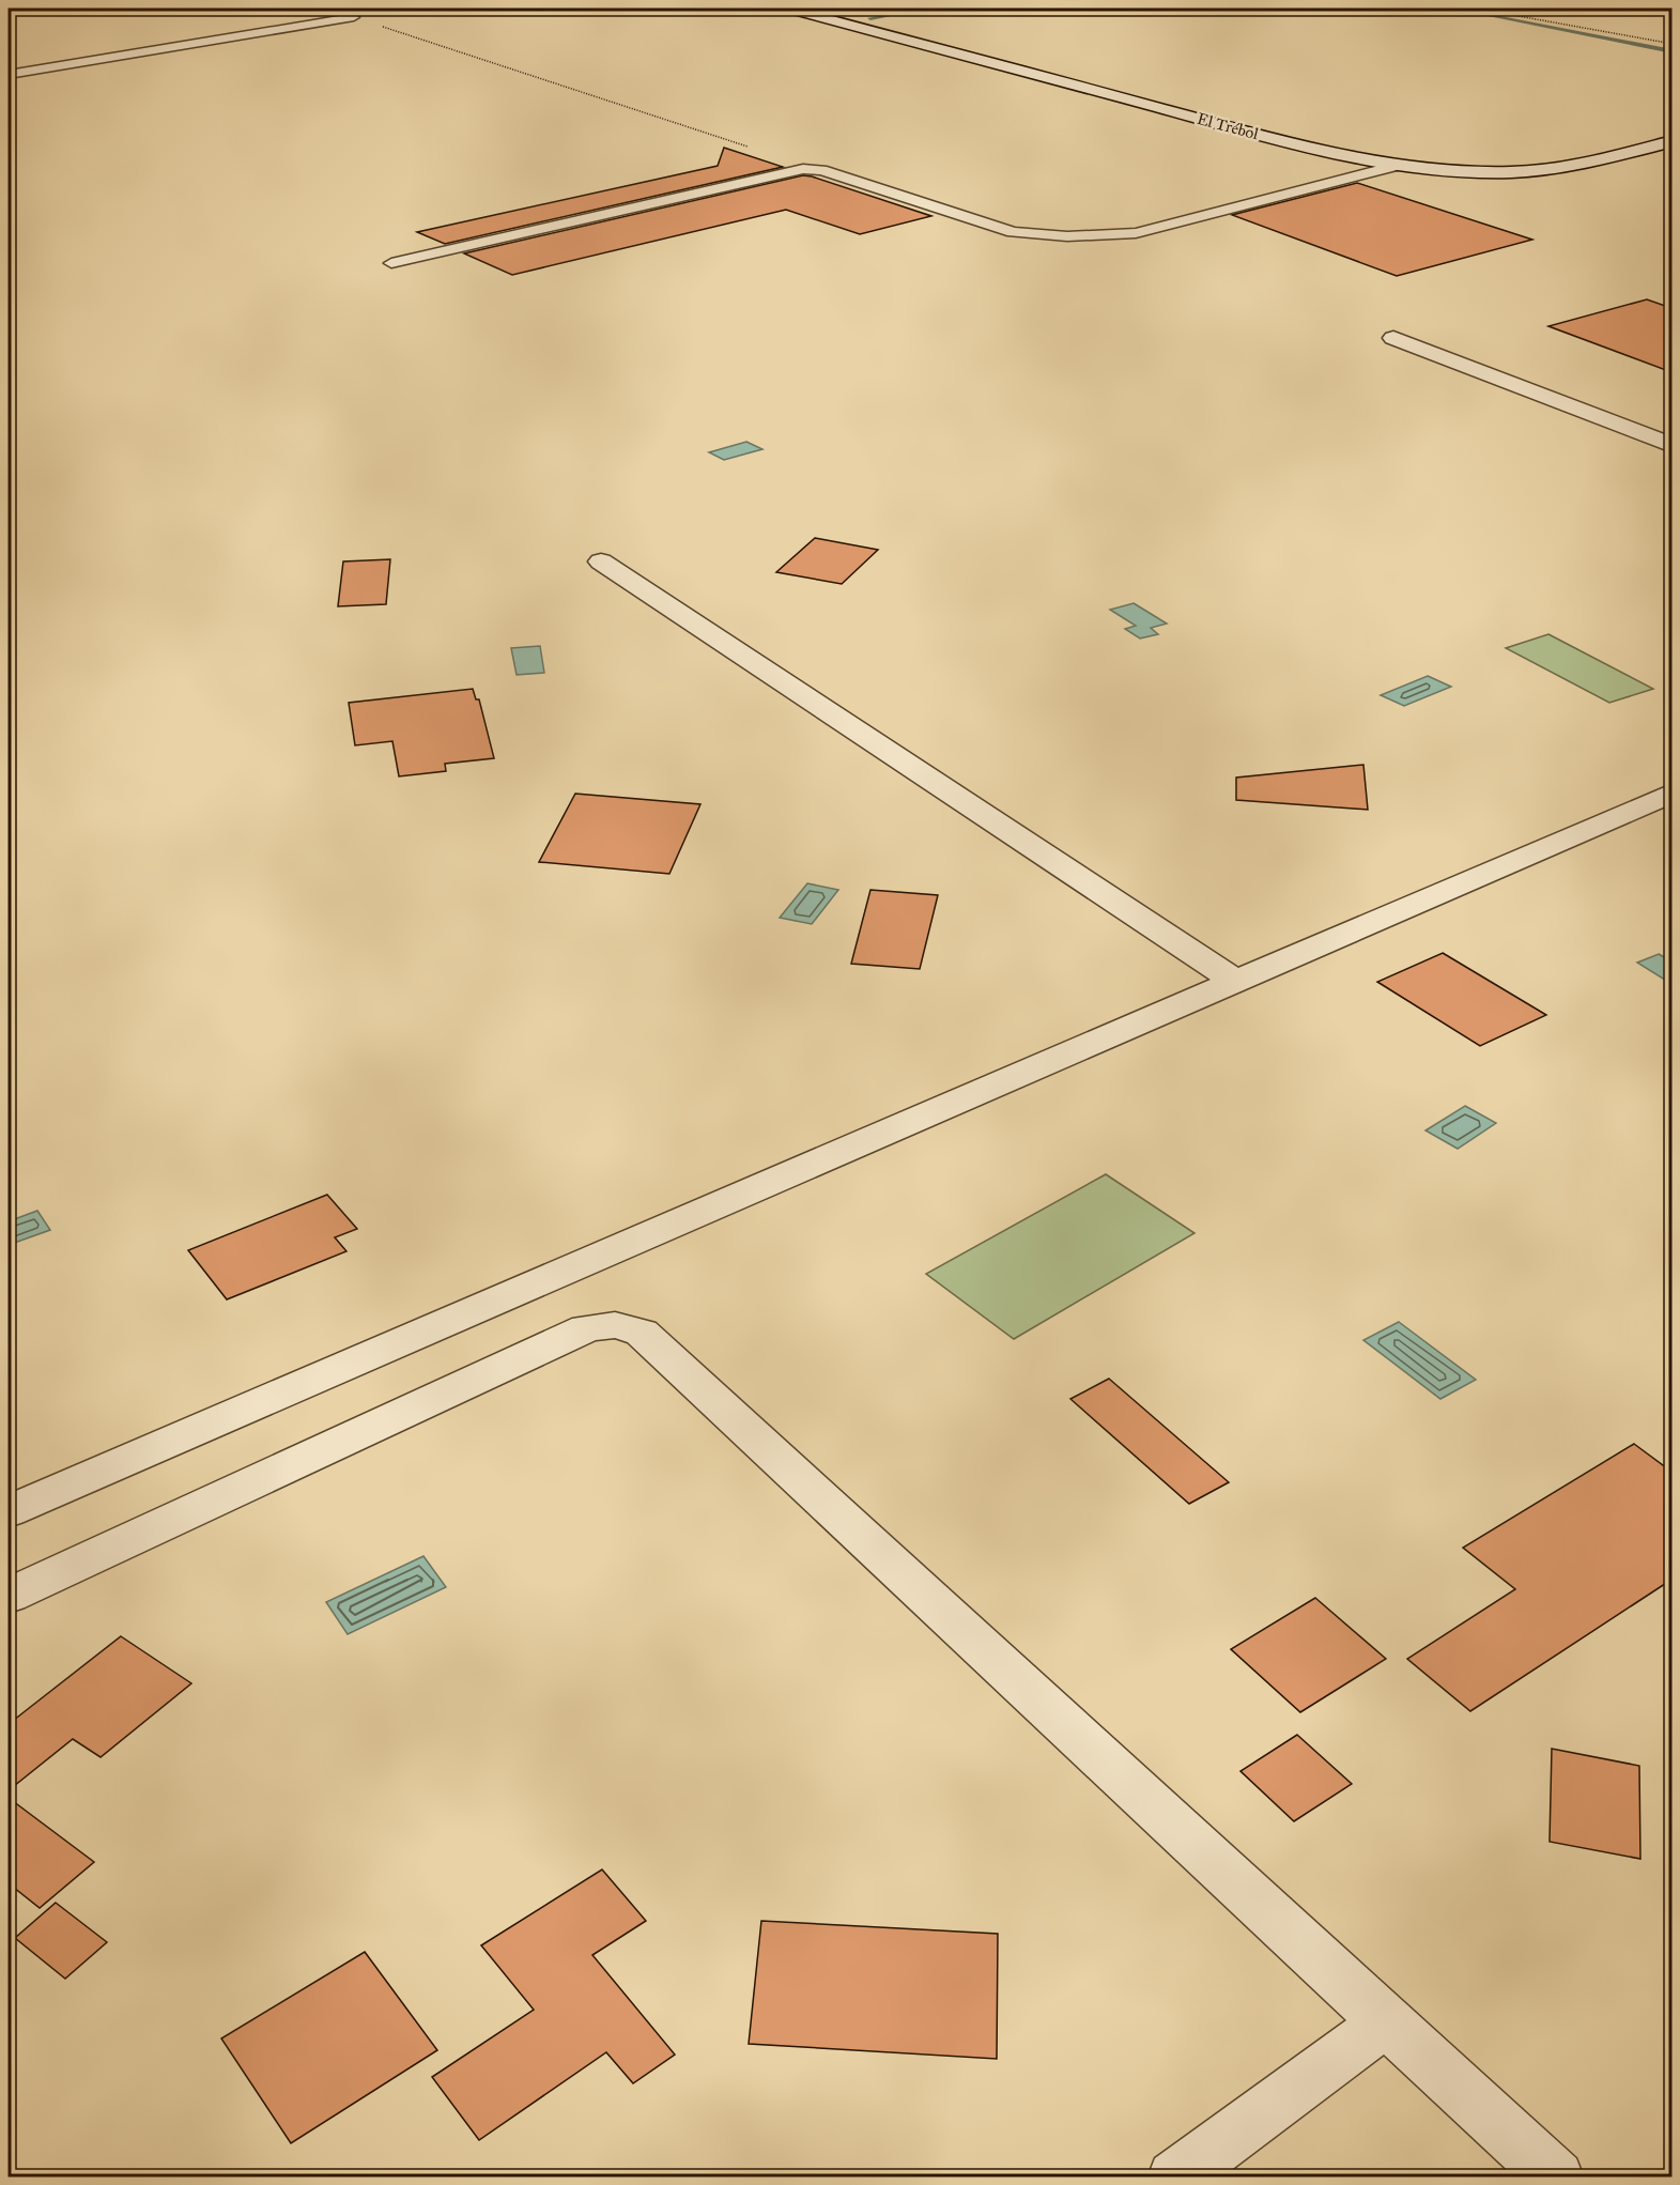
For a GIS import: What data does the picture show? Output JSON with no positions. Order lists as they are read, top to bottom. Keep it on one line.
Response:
{"streets":{"street":["El Trébol"]}}
